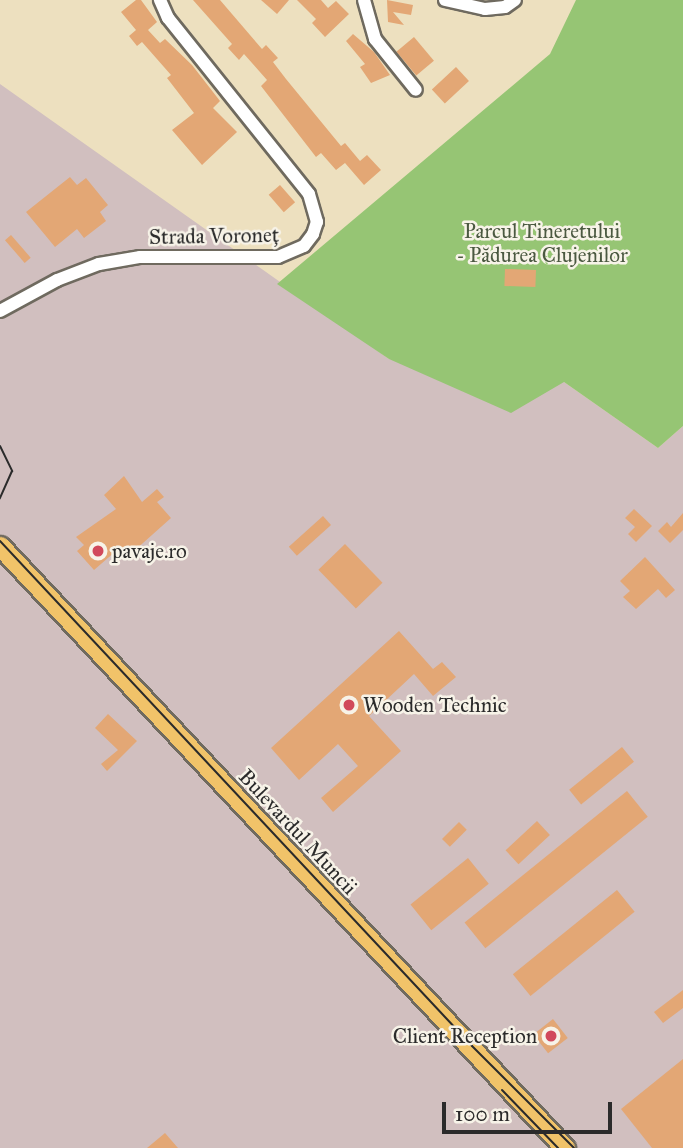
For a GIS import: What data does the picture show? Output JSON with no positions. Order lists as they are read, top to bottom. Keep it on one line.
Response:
{"streets":{"main road":["Bulevardul Muncii"],"street":["Strada Voroneț"]},"parks":["Parcul Tineretului - Pădurea Clujenilor"],"places":["pavaje.ro","Wooden Technic","Client Reception"],"scale_bar":"100 m"}
